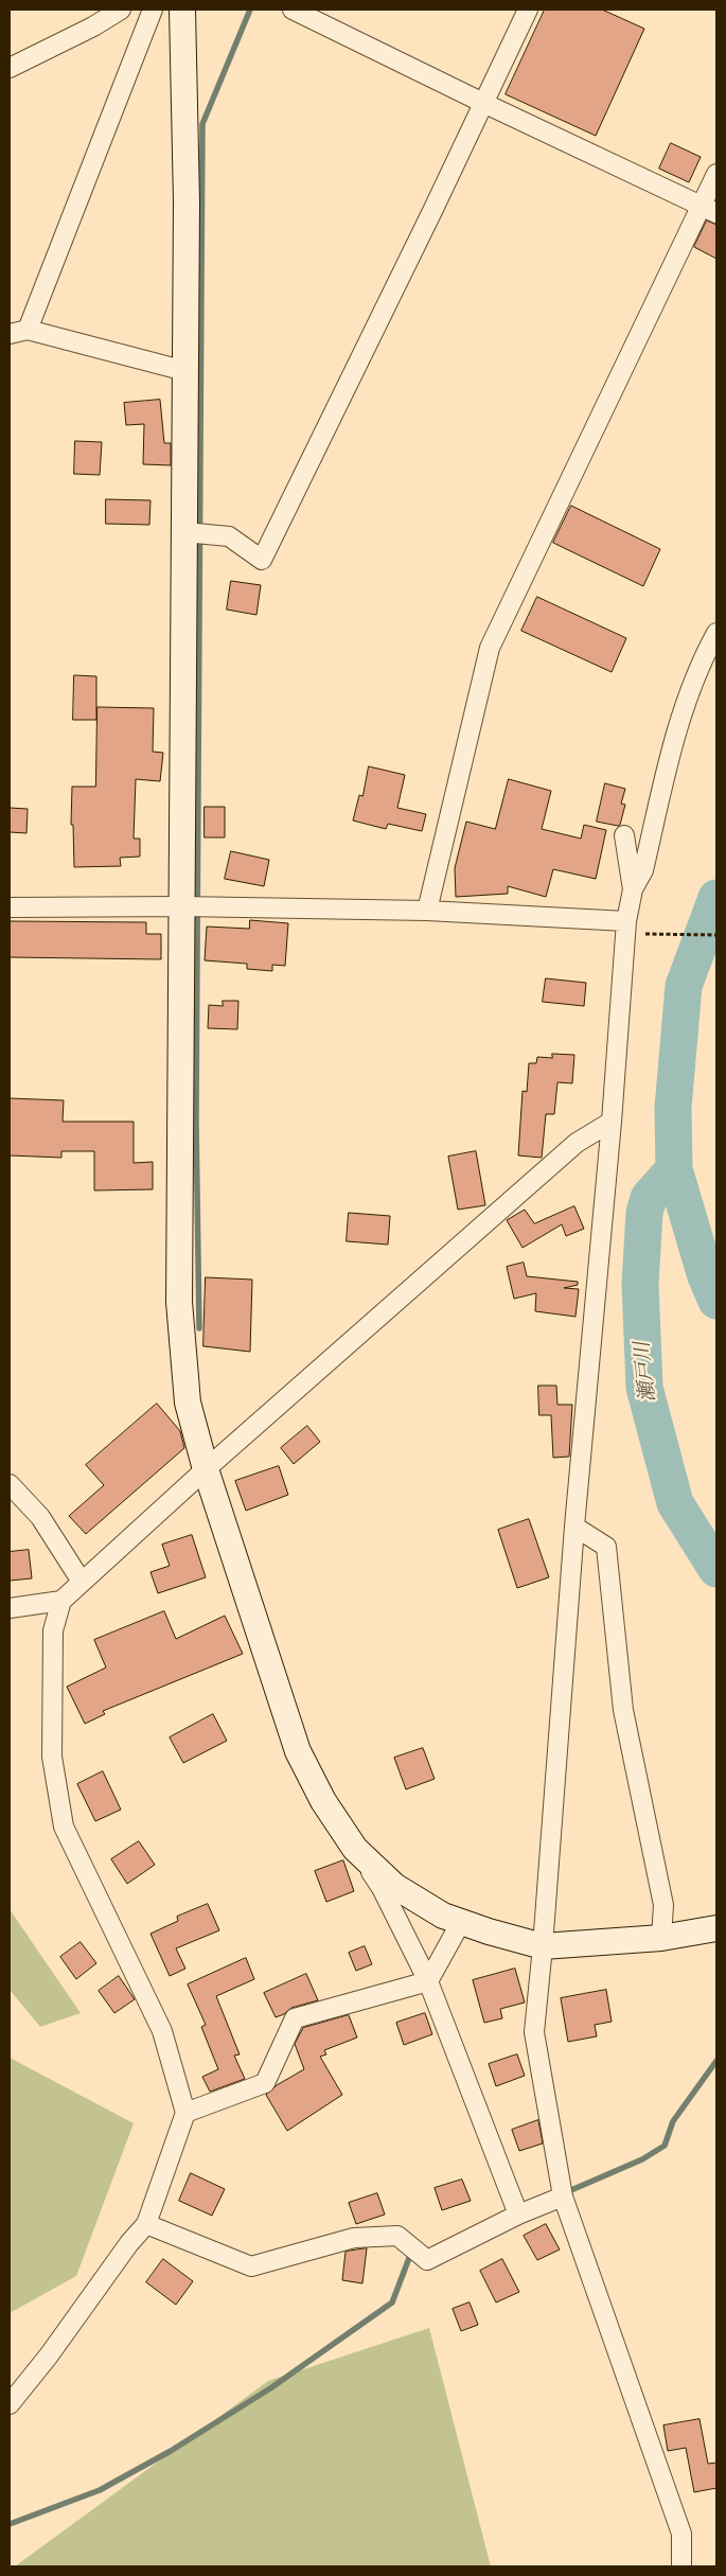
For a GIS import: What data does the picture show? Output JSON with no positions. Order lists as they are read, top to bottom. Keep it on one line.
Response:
{"water":["瀬戸川"]}
